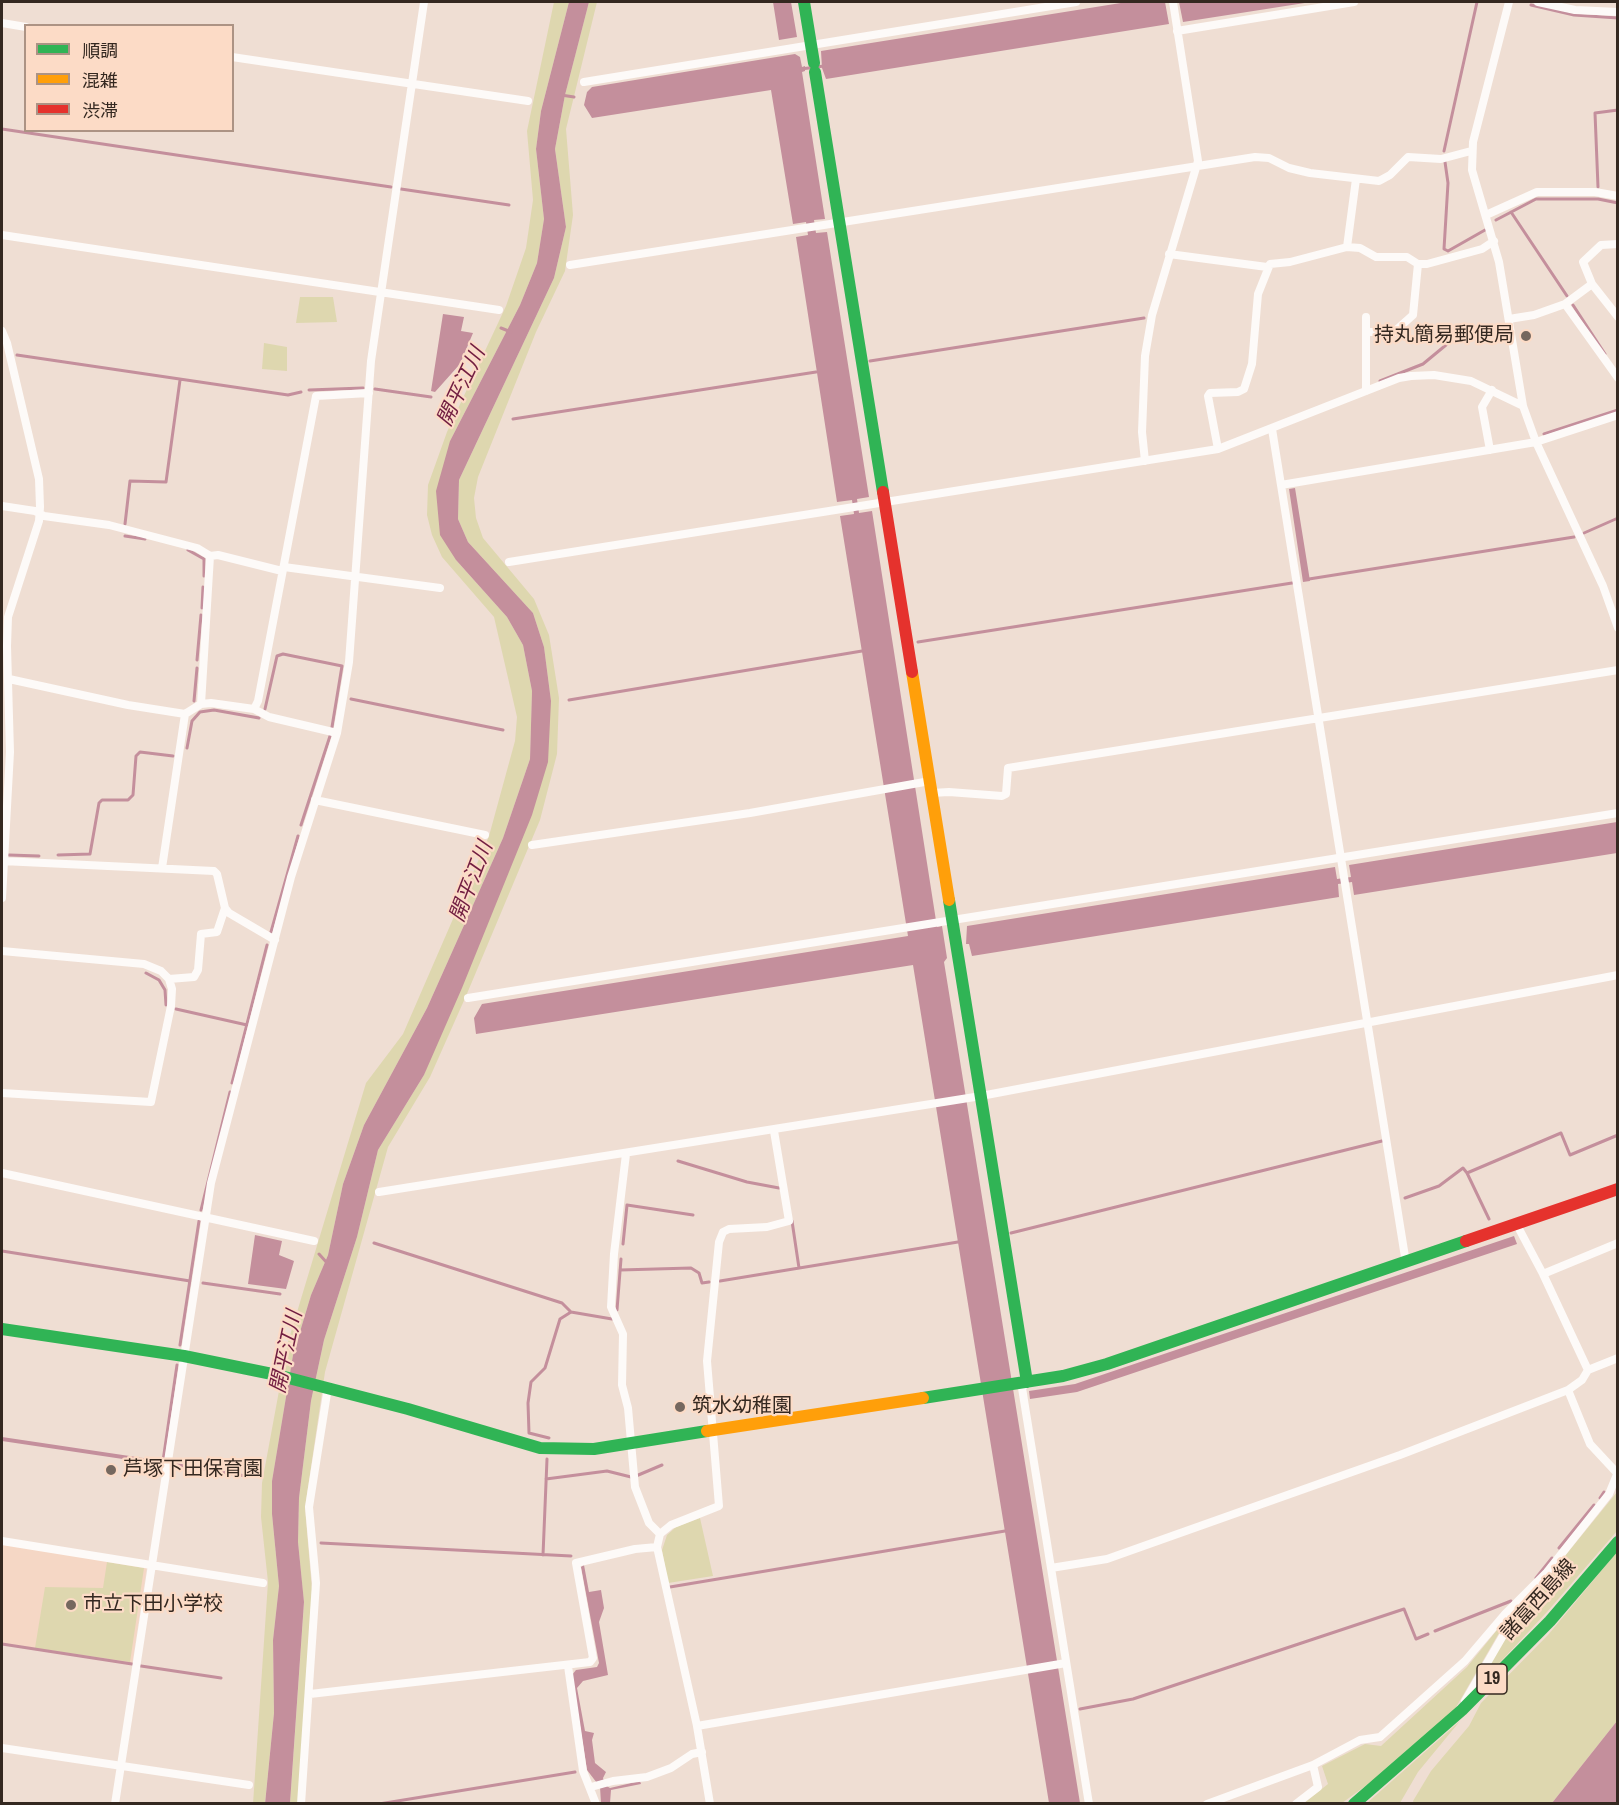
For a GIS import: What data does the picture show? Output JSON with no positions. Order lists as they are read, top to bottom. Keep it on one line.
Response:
{"streets":{"street":["諸富西島線","19"]},"water":["開平江川"],"places":["持丸簡易郵便局","筑水幼稚園","芦塚下田保育園","市立下田小学校"],"legend":["順調","混雑","渋滞"]}
